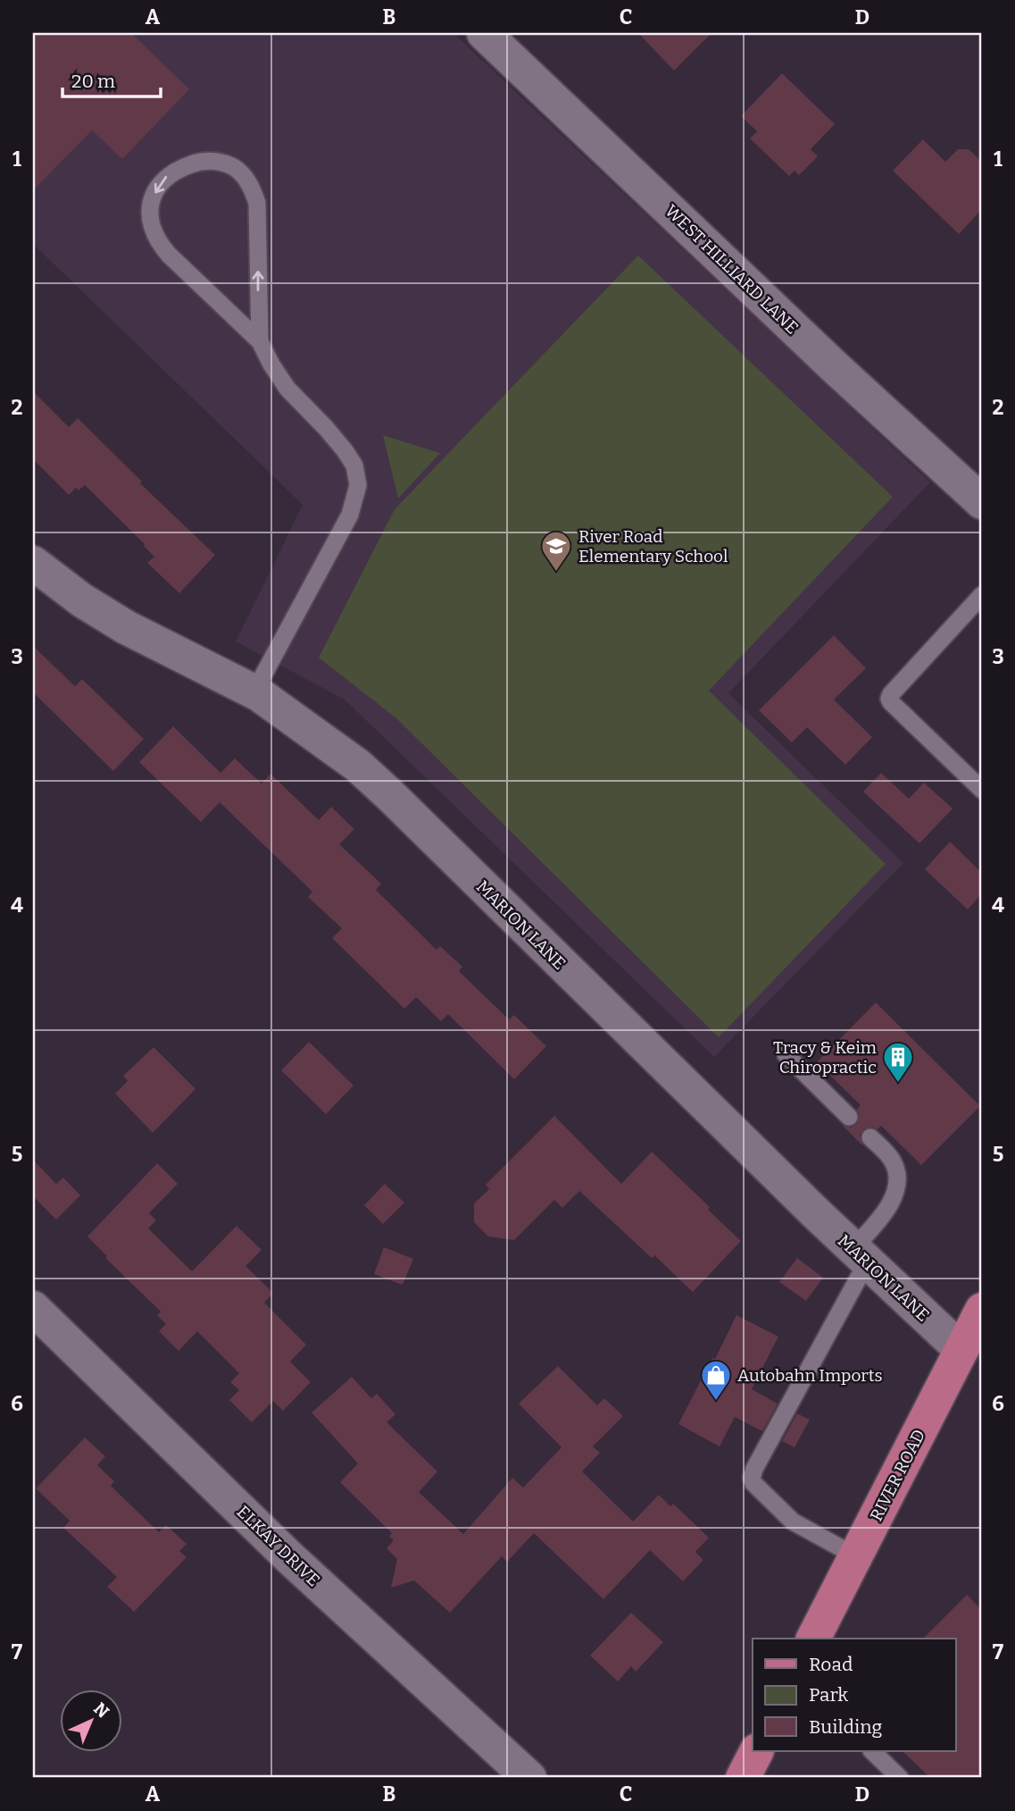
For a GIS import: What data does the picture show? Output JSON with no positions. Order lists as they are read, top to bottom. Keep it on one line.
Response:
{"streets":{"main road":["RIVER ROAD"],"street":["WEST HILLIARD LANE","MARION LANE","ELKAY DRIVE"]},"crossings":[["MARION LANE","RIVER ROAD"]],"places":{"school or university":["River Road Elementary School"],"building":["Tracy & Keim Chiropractic"],"shop":["Autobahn Imports"]},"legend":["Road","Park","Building"],"scale_bar":"20 m","north":"top right","grid":{"columns":["A","B","C","D"],"rows":["1","2","3","4","5","6","7"]}}
